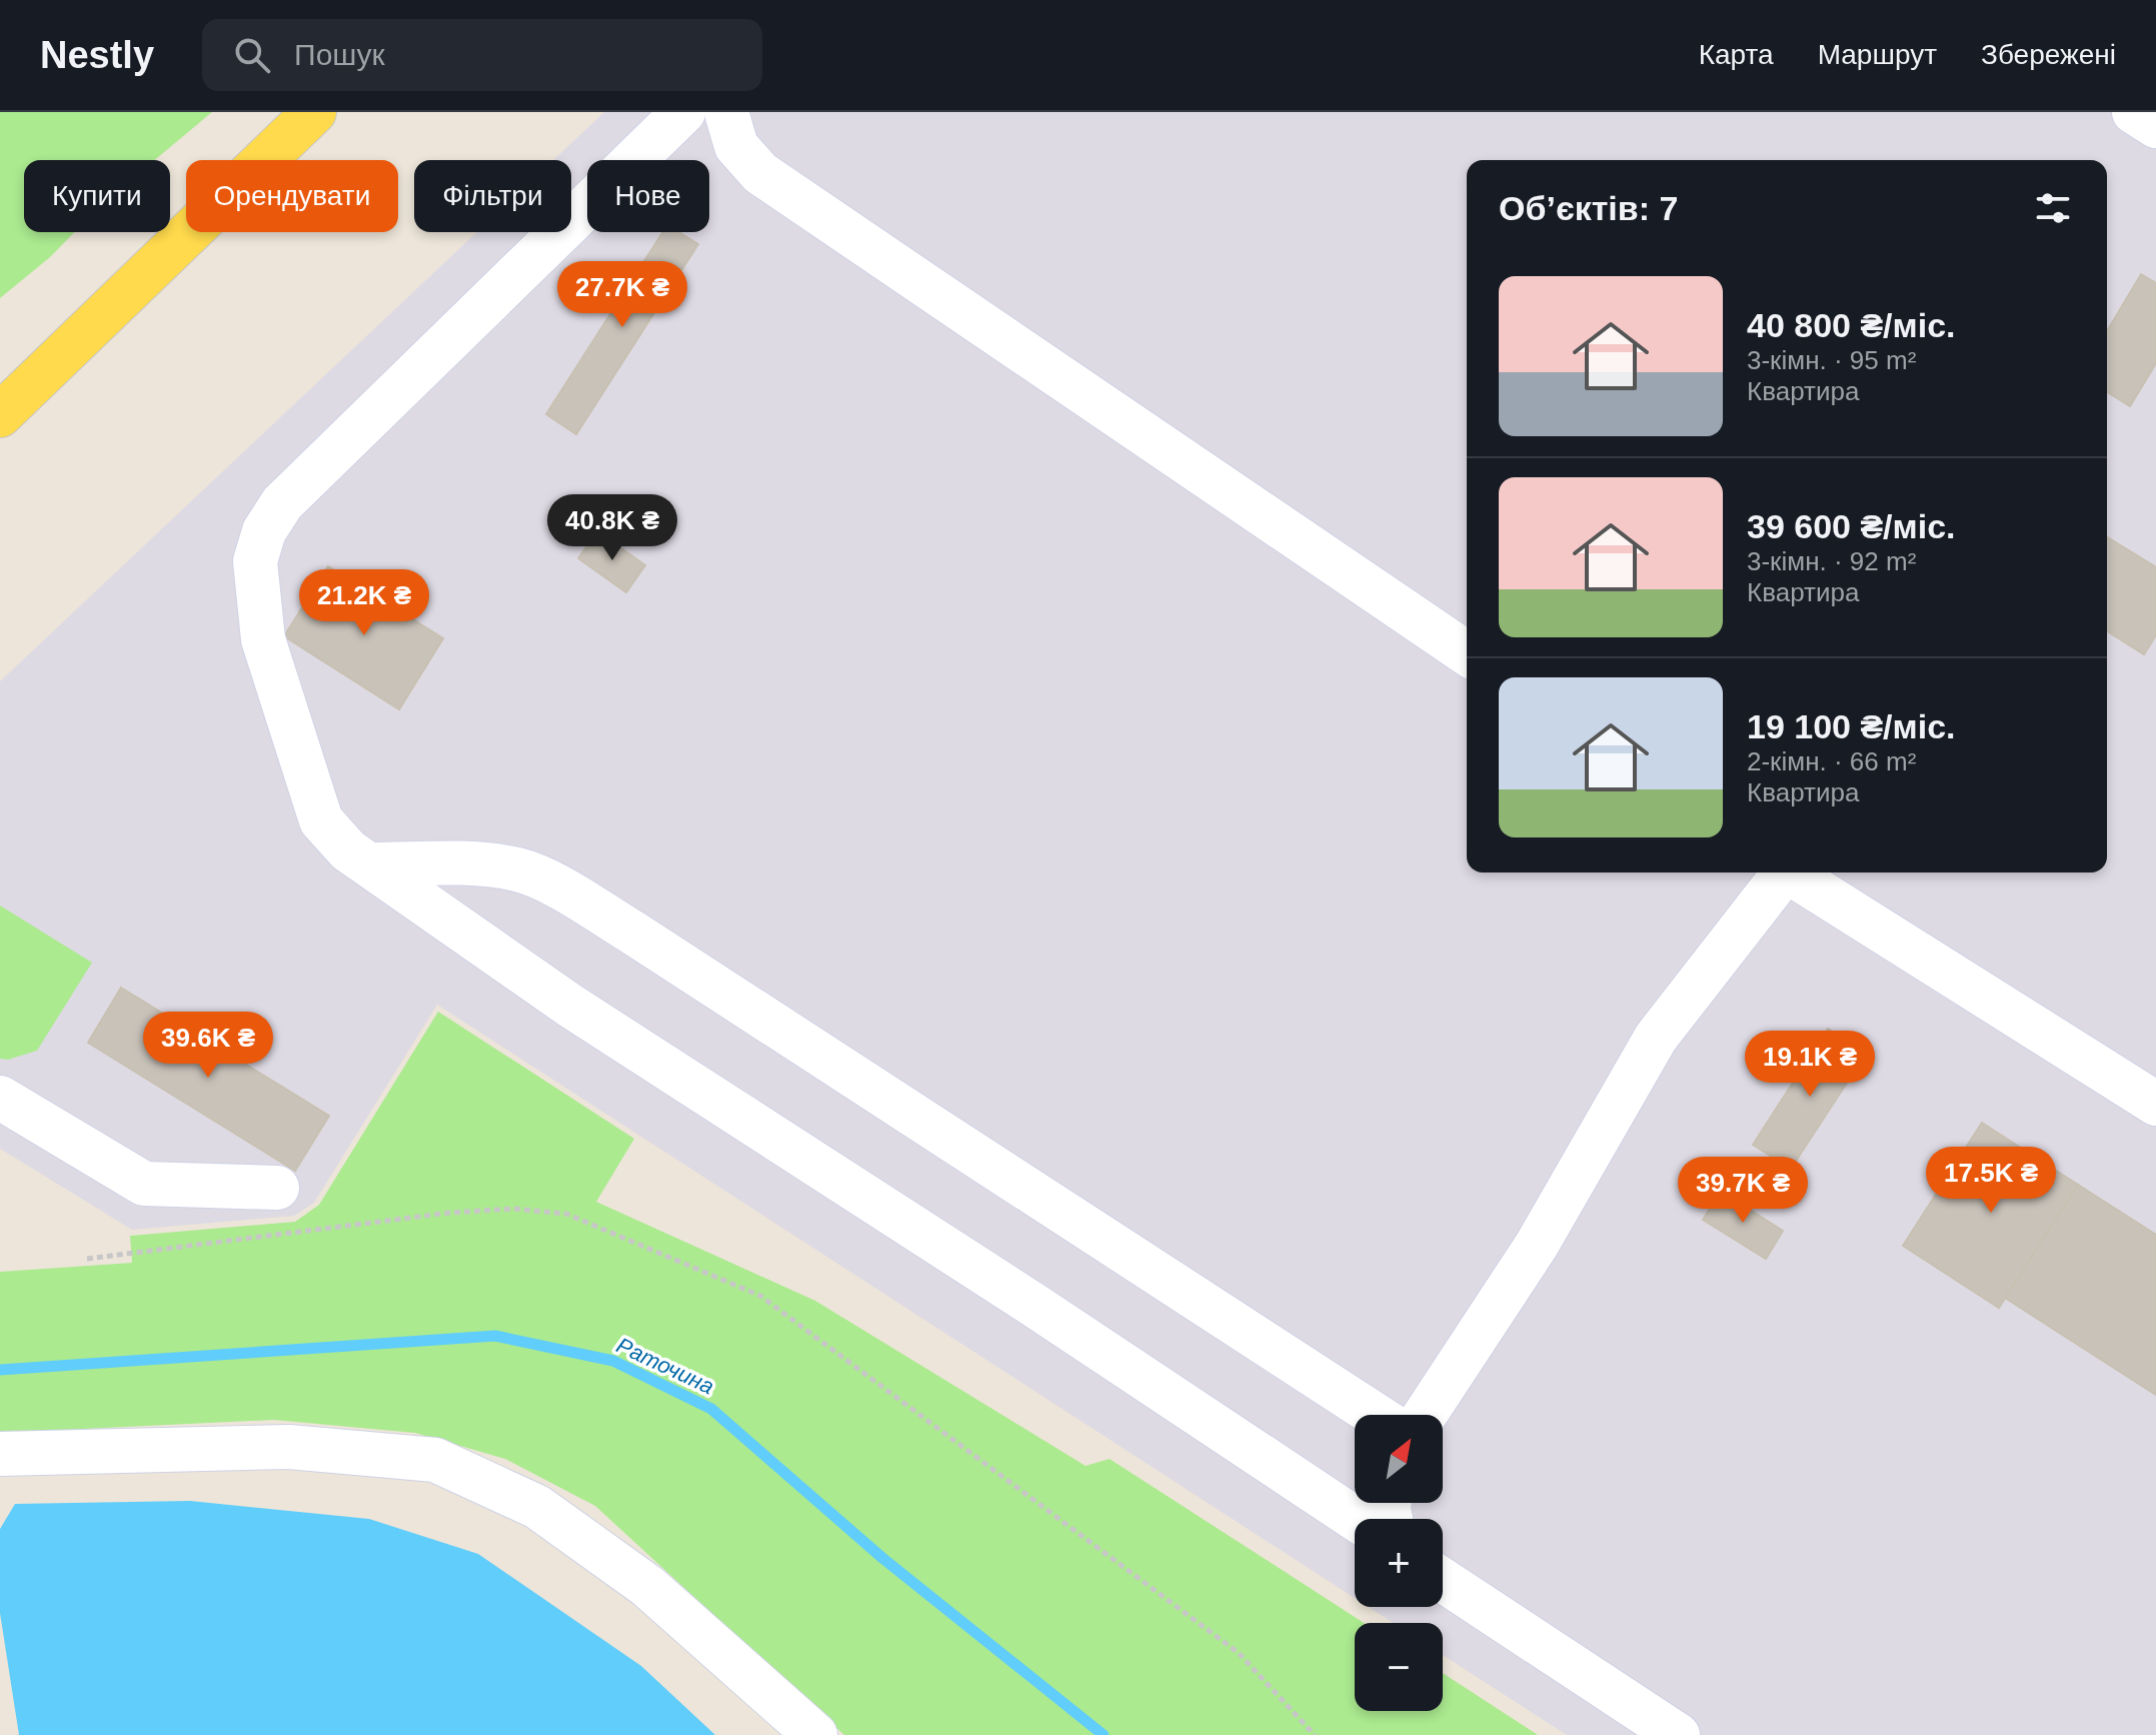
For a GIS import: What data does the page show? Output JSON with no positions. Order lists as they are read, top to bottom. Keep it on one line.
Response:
{"water":["Раточина"],"north":"top right","page":{"header":"Nestly","search":"Пошук","nav":["Карта","Маршрут","Збережені"],"chip":["Купити","Орендувати","Фільтри","Нове"],"heading":"Об’єктів: 7","list":[{"name":"40 800 ₴/міс.","note":"3-кімн. · 95 m² · Квартира"},{"name":"39 600 ₴/міс.","note":"3-кімн. · 92 m² · Квартира"},{"name":"19 100 ₴/міс.","note":"2-кімн. · 66 m² · Квартира"}],"price":["27.7K ₴","40.8K ₴","21.2K ₴","39.6K ₴","19.1K ₴","17.5K ₴","39.7K ₴"],"map_buttons":["+","−"]}}
